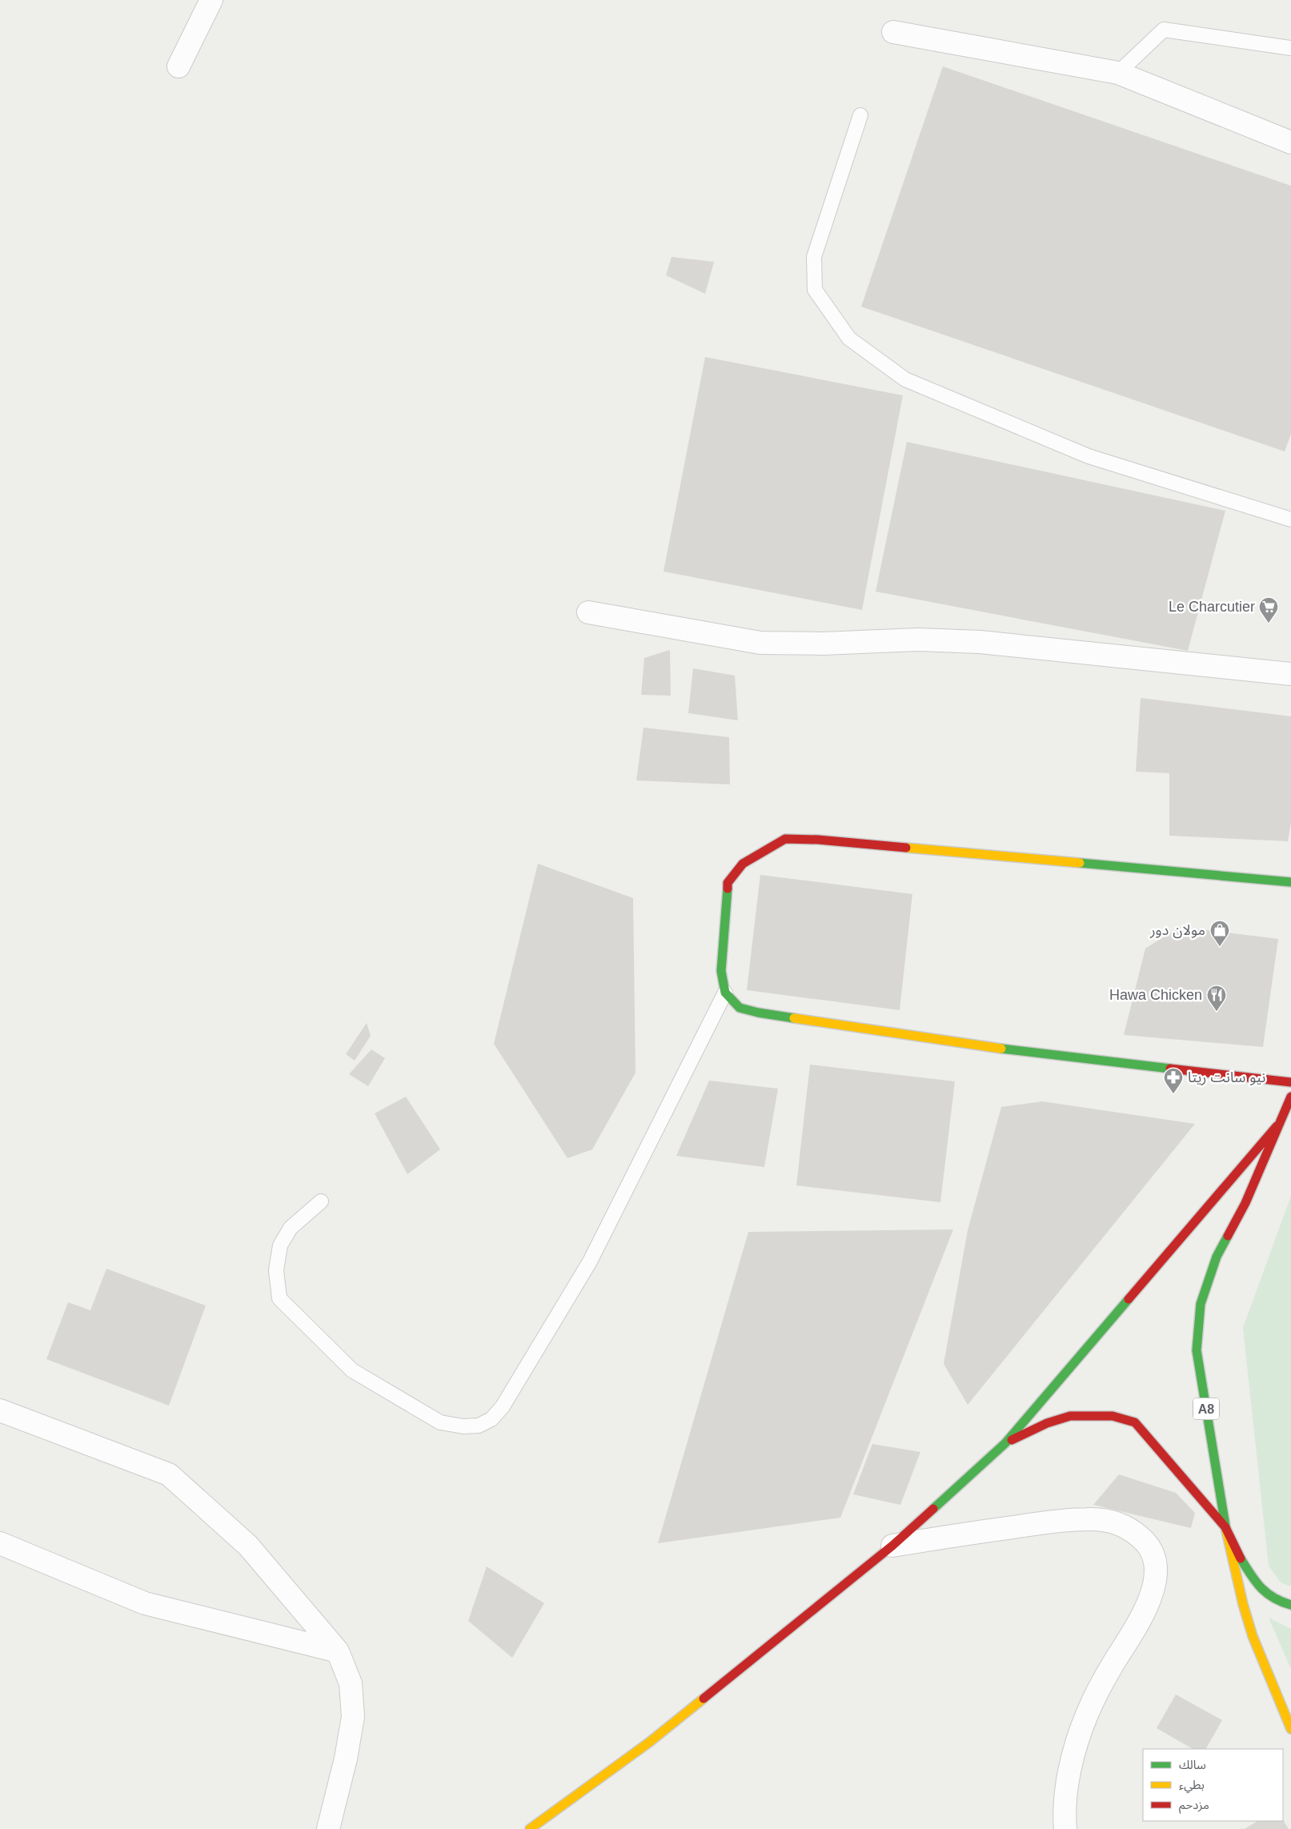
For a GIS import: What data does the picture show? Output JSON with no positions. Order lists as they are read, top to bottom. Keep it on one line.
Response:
{"streets":{"main road":["A8"]},"places":{"supermarket":["Le Charcutier"],"shop":["مولان دور"],"restaurant":["Hawa Chicken"],"pharmacy":["نيو سانت ريتا"]},"legend":["سالك","بطيء","مزدحم"]}
